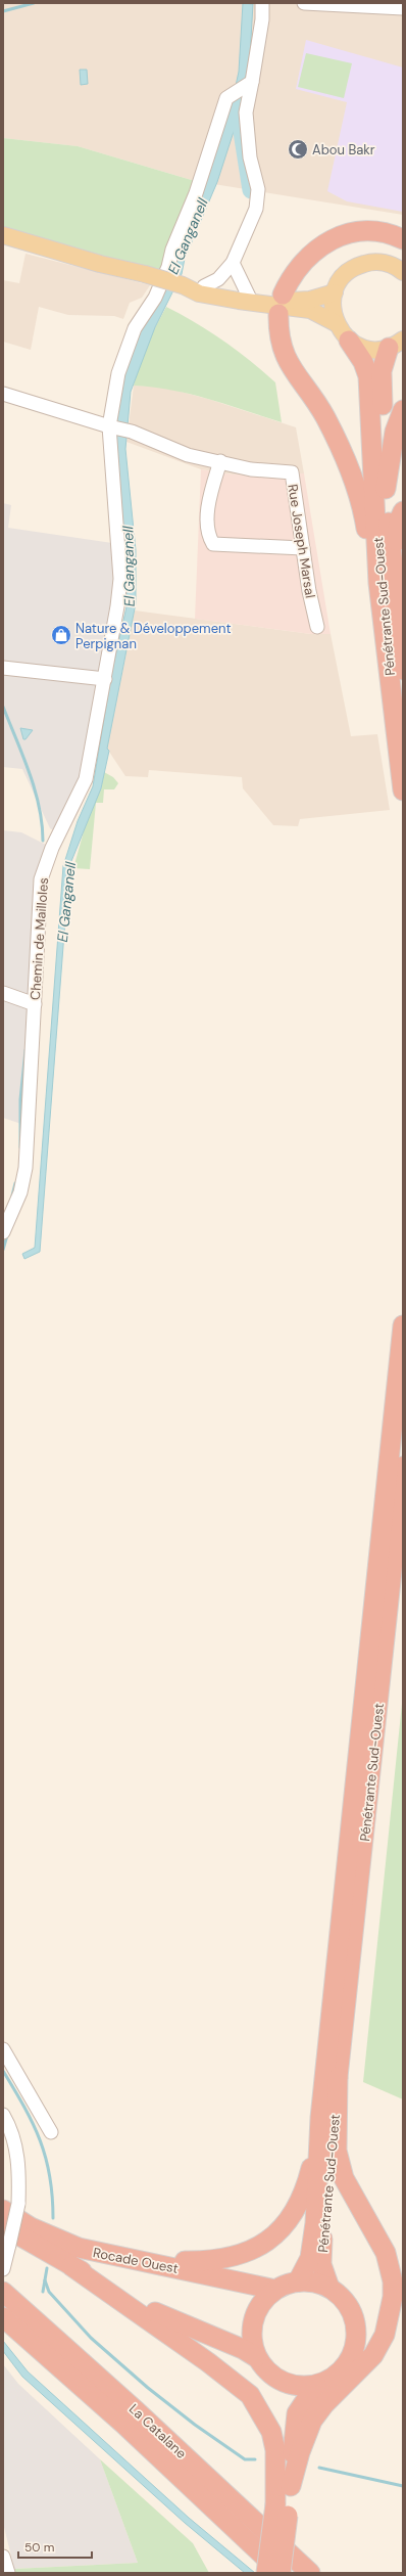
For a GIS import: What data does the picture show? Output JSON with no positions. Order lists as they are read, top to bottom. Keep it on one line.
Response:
{"streets":{"highway":["Pénétrante Sud-Ouest","Rocade Ouest","La Catalane"],"street":["Rue Joseph Marsal","Chemin de Mailloles"]},"crossings":[["Rue Joseph Marsal","Chemin de Mailloles"],["Pénétrante Sud-Ouest","Rocade Ouest"]],"water":["El Ganganell"],"places":{"mosque":["Abou Bakr"],"shop":["Nature & Développement Perpignan"]},"scale_bar":"50 m"}
